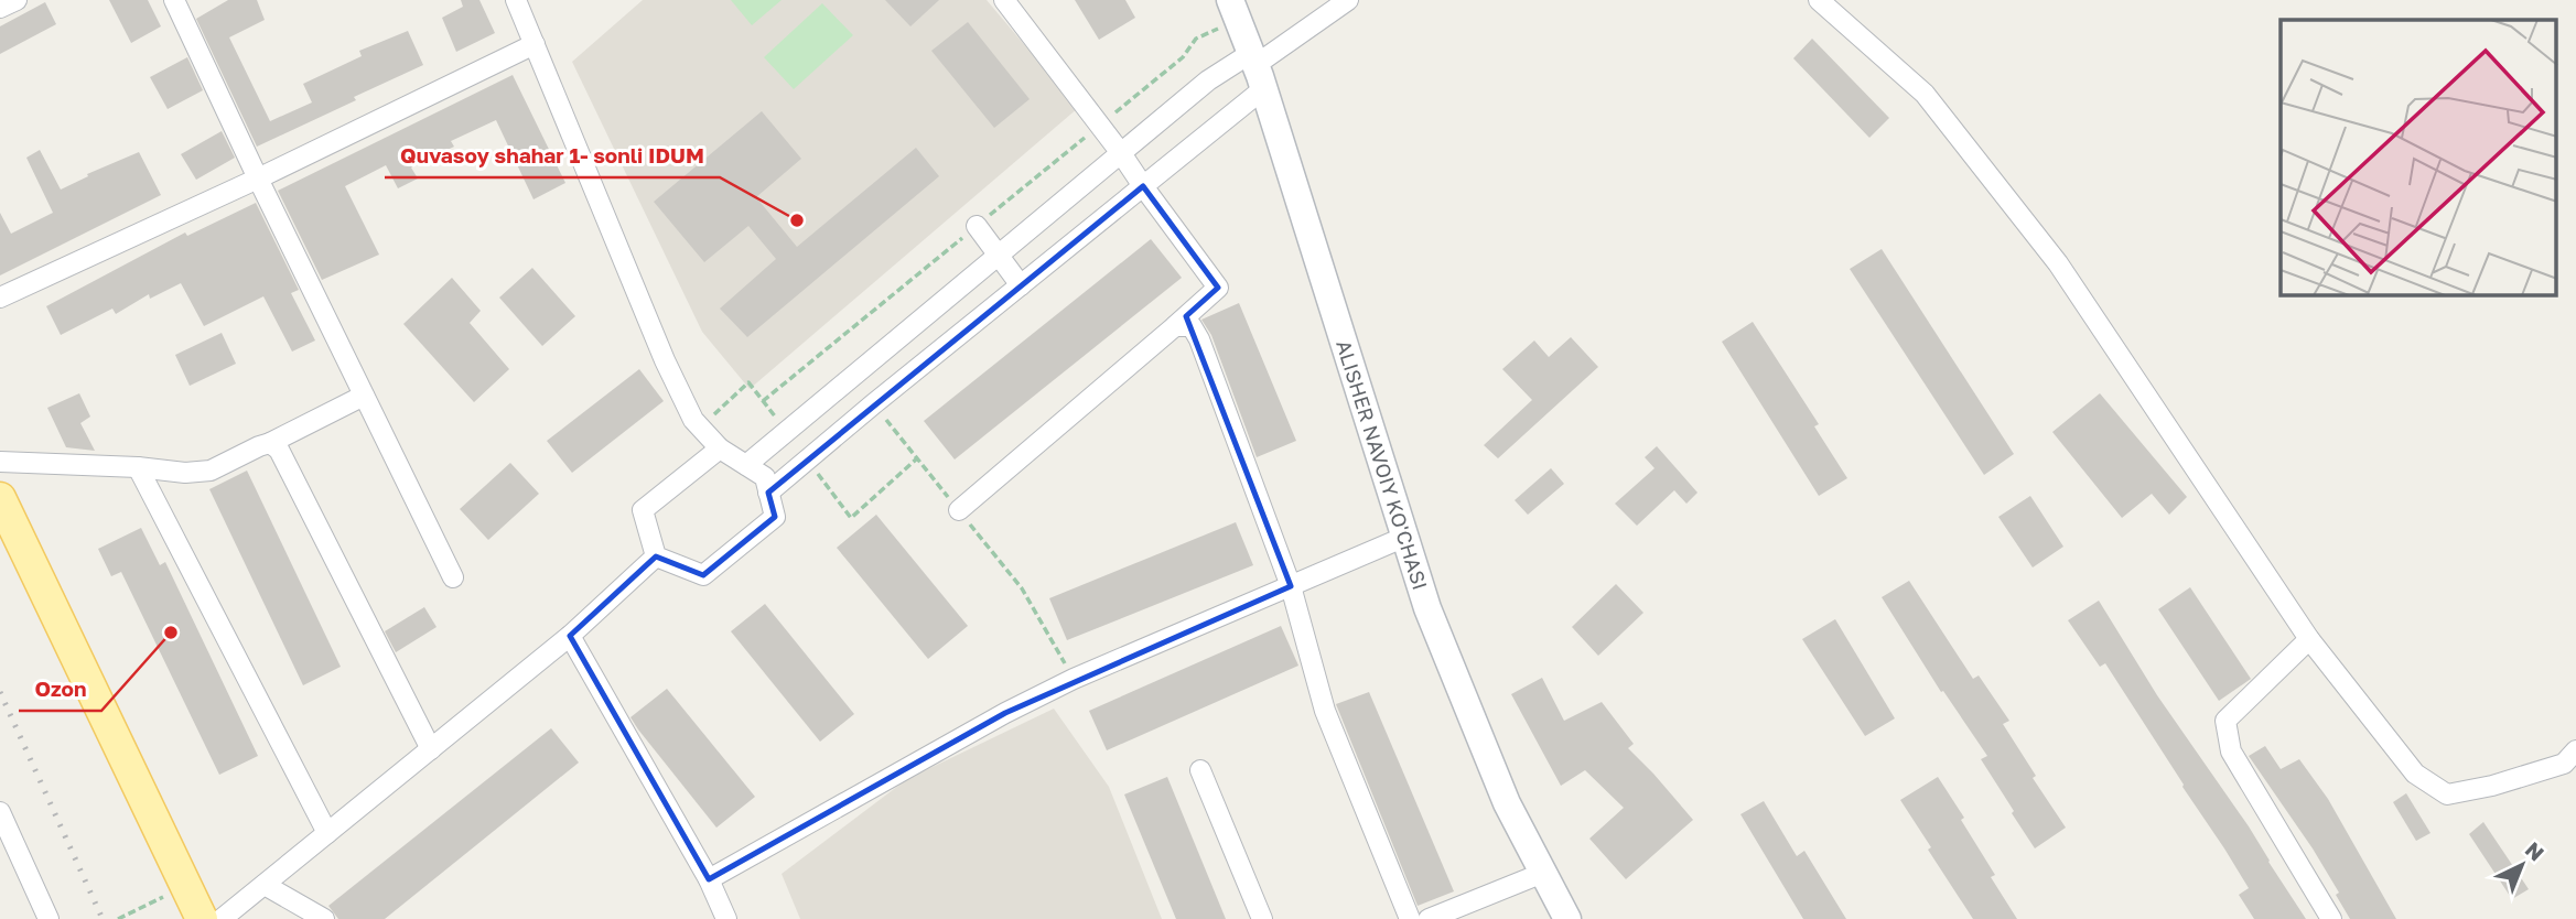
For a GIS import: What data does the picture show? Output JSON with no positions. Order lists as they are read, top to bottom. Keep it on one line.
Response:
{"streets":{"street":["ALISHER NAVOIY KO'CHASI"]},"places":["Quvasoy shahar 1- sonli IDUM","Ozon"],"north":"top right"}
